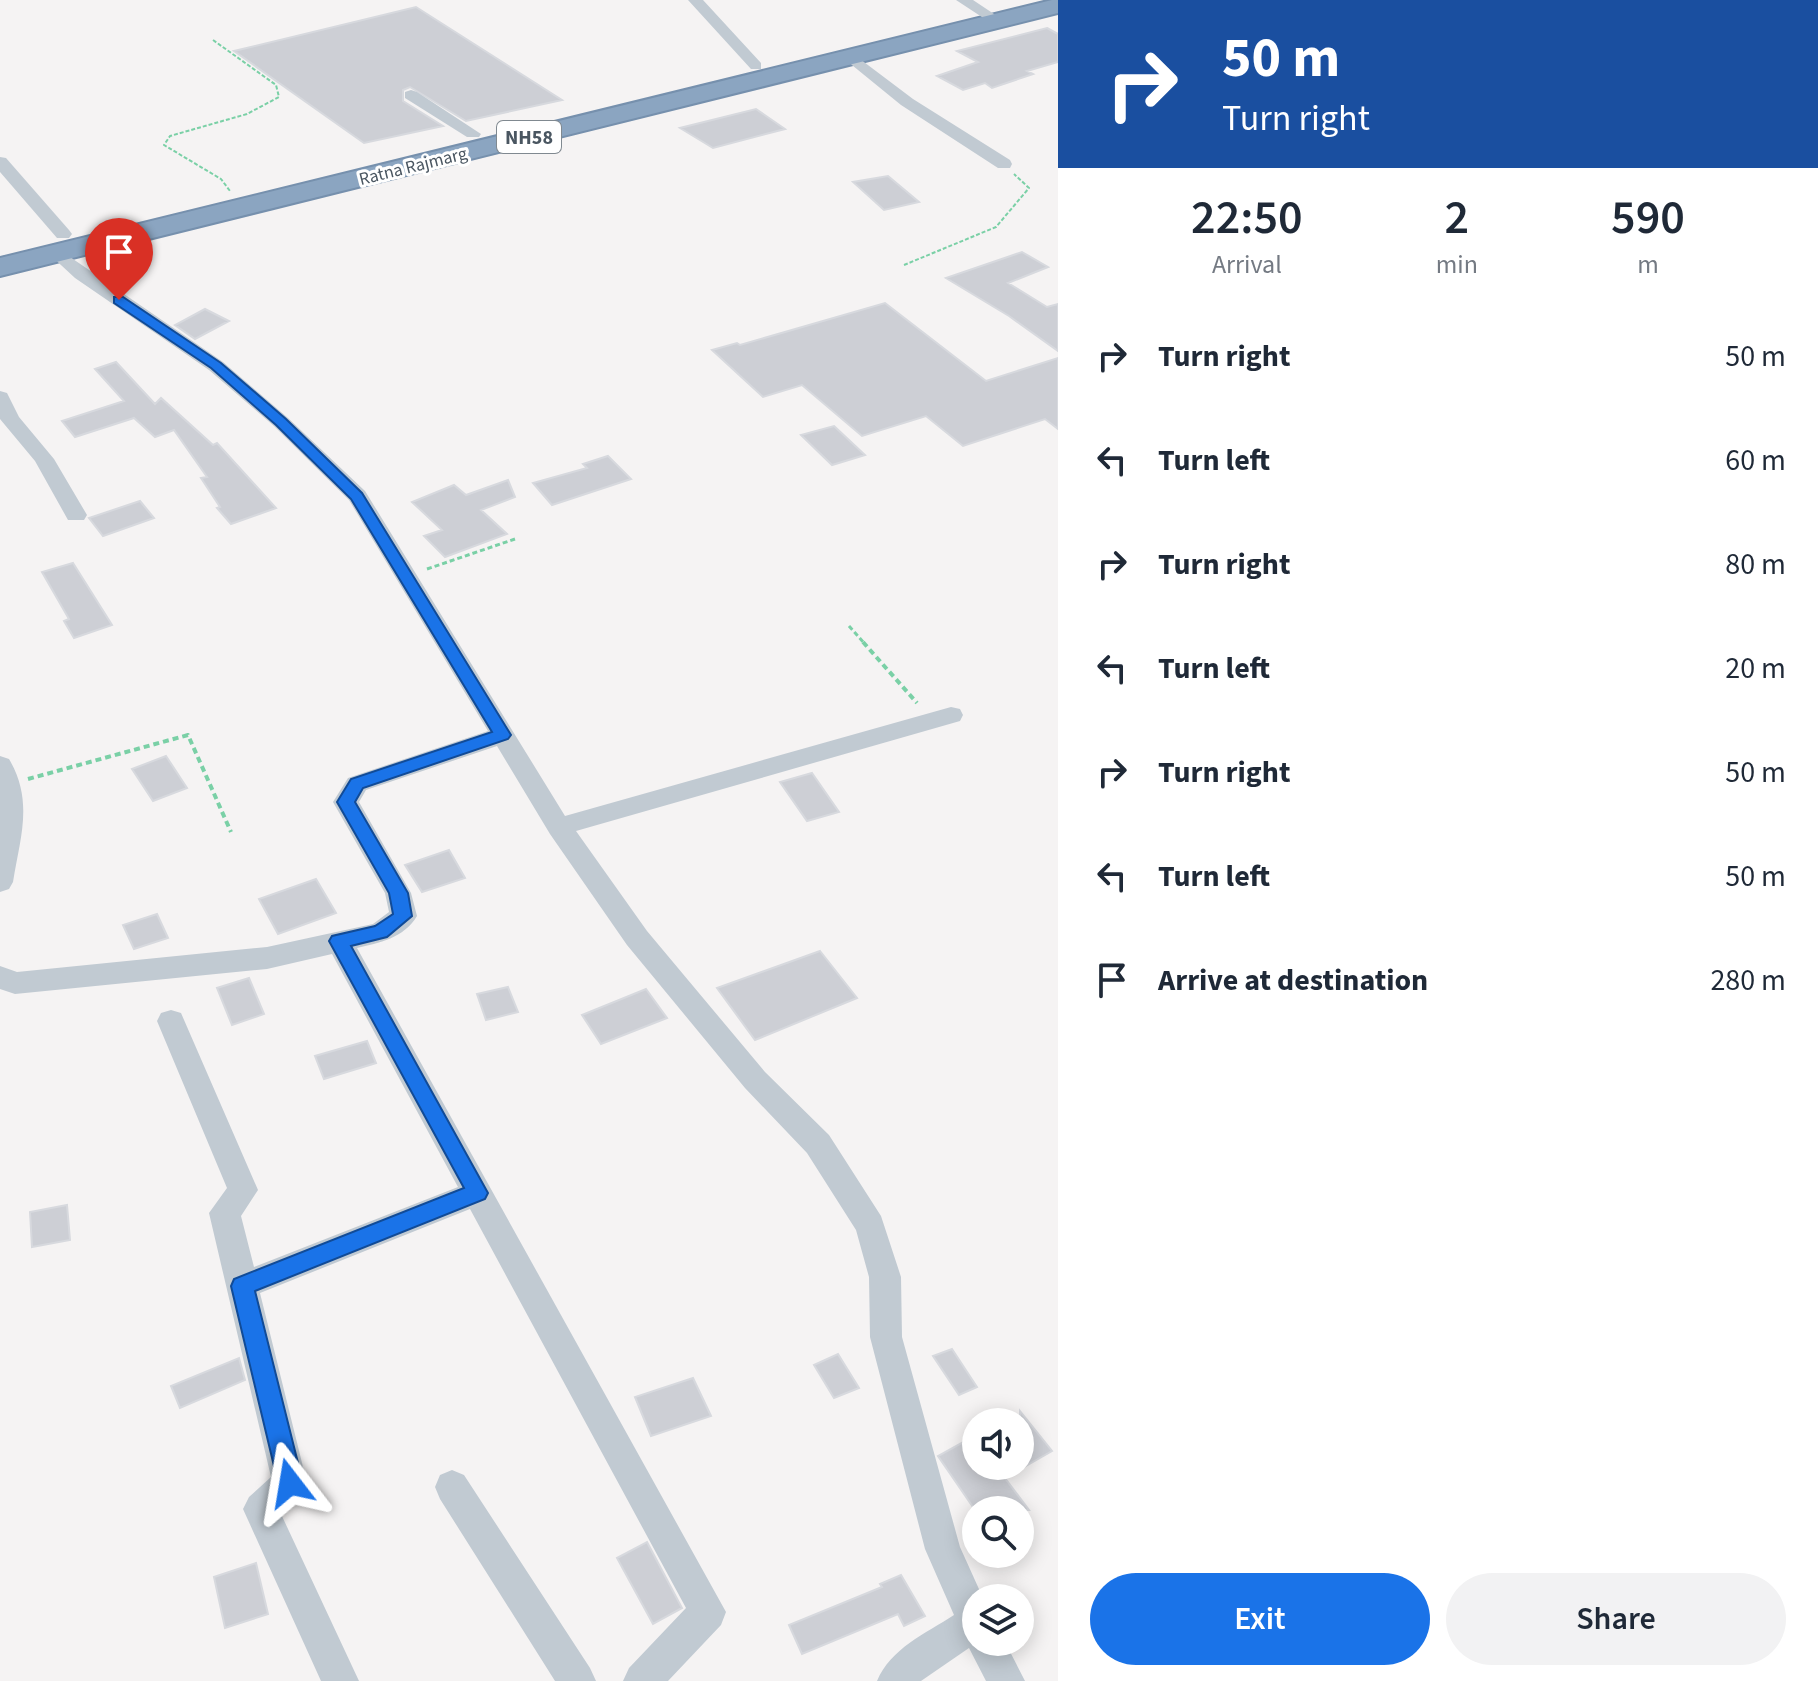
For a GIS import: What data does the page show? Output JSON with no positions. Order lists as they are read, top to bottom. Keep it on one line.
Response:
{"streets":{"highway":["NH58","Ratna Rajmarg"]},"page":{"turn":["50 m","Turn right"],"eta":["22:50","Arrival","2","min","590","m"],"list":[{"name":"Turn right","value":"50 m"},{"name":"Turn left","value":"60 m"},{"name":"Turn right","value":"80 m"},{"name":"Turn left","value":"20 m"},{"name":"Turn right","value":"50 m"},{"name":"Turn left","value":"50 m"},{"name":"Arrive at destination","value":"280 m"}],"buttons":["Exit","Share"]}}
